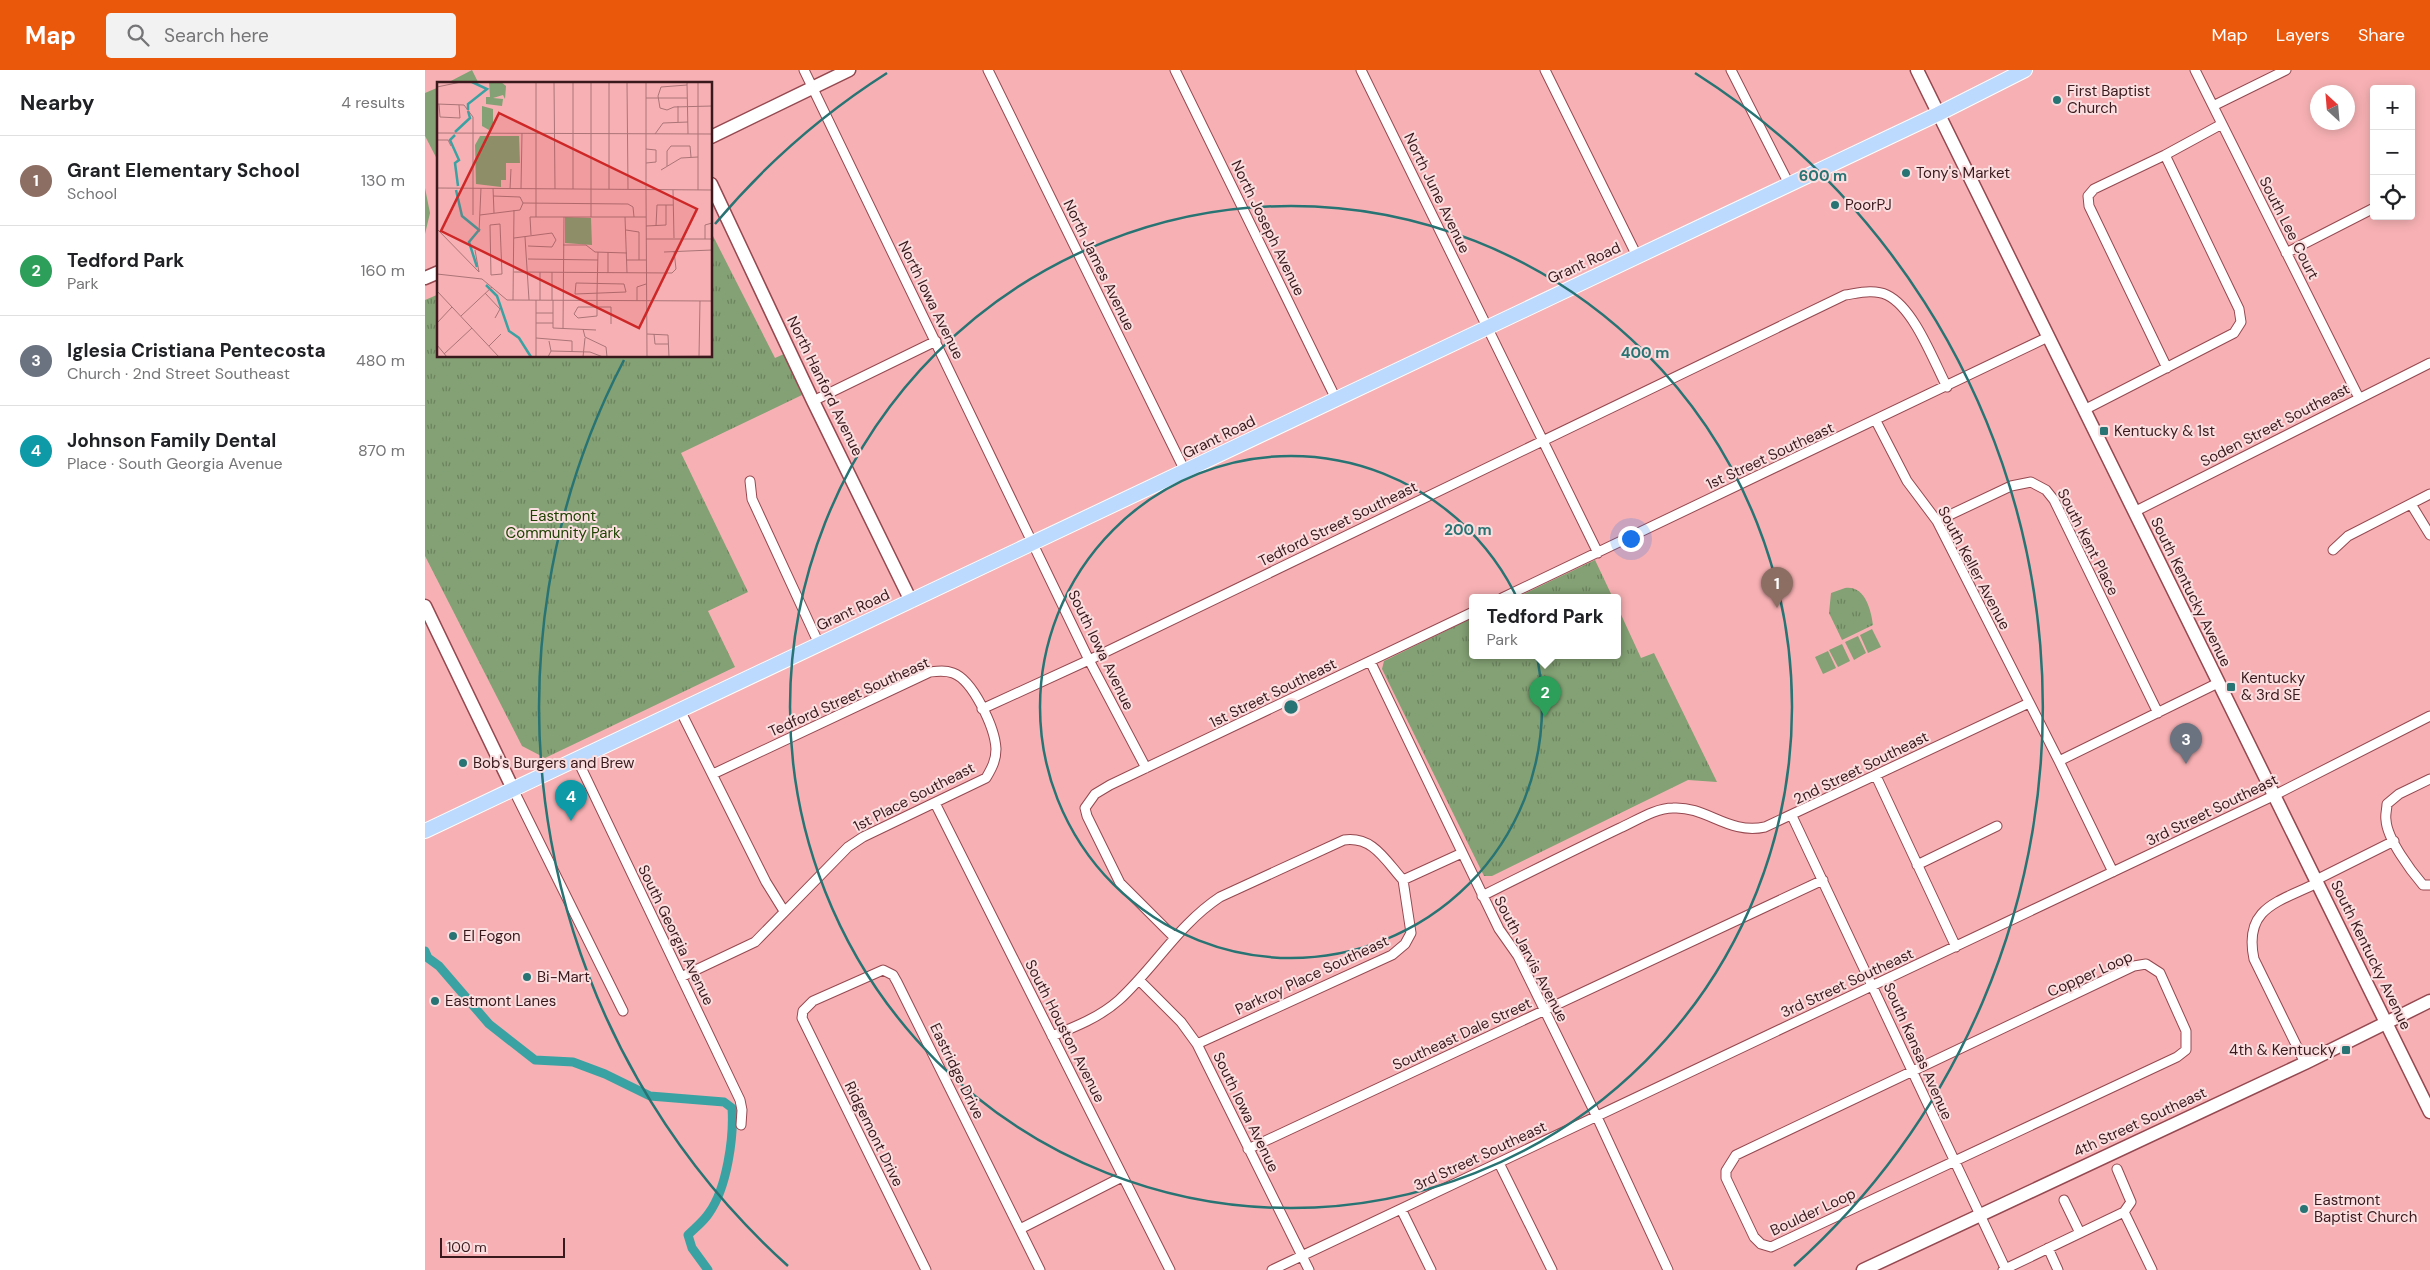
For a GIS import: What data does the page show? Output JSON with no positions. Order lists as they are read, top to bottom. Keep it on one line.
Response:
{"streets":{"main road":["Grant Road"],"street":["North June Avenue","North Joseph Avenue","South Lee Court","North James Avenue","North Iowa Avenue","North Hanford Avenue","Soden Street Southeast","1st Street Southeast","Tedford Street Southeast","South Kent Place","South Keller Avenue","South Kentucky Avenue","South Iowa Avenue","2nd Street Southeast","1st Place Southeast","3rd Street Southeast","South Georgia Avenue","South Jarvis Avenue","Copper Loop","Parkroy Place Southeast","South Houston Avenue","Southeast Dale Street","South Kansas Avenue","Eastridge Drive","4th Street Southeast","Ridgemont Drive","Boulder Loop"]},"crossings":[["North June Avenue","Grant Road"],["North June Avenue","1st Street Southeast"],["North June Avenue","Tedford Street Southeast"],["North Joseph Avenue","Grant Road"],["South Lee Court","Soden Street Southeast"],["Grant Road","North James Avenue"],["Grant Road","North Iowa Avenue"],["Grant Road","North Hanford Avenue"],["Grant Road","South Kentucky Avenue"],["Grant Road","South Iowa Avenue"],["Grant Road","South Georgia Avenue"],["North Iowa Avenue","South Iowa Avenue"],["Soden Street Southeast","South Kentucky Avenue"],["1st Street Southeast","Tedford Street Southeast"],["1st Street Southeast","South Keller Avenue"],["1st Street Southeast","South Kentucky Avenue"],["1st Street Southeast","South Iowa Avenue"],["1st Street Southeast","South Jarvis Avenue"],["Tedford Street Southeast","South Iowa Avenue"],["Tedford Street Southeast","1st Place Southeast"],["South Kent Place","South Keller Avenue"],["South Keller Avenue","2nd Street Southeast"],["South Kentucky Avenue","3rd Street Southeast"],["South Kentucky Avenue","4th Street Southeast"],["South Iowa Avenue","3rd Street Southeast"],["South Iowa Avenue","Parkroy Place Southeast"],["South Iowa Avenue","Southeast Dale Street"],["2nd Street Southeast","South Jarvis Avenue"],["2nd Street Southeast","South Kansas Avenue"],["1st Place Southeast","South Georgia Avenue"],["1st Place Southeast","South Houston Avenue"],["3rd Street Southeast","South Jarvis Avenue"],["3rd Street Southeast","South Kansas Avenue"],["South Jarvis Avenue","Southeast Dale Street"],["Copper Loop","South Kansas Avenue"],["Copper Loop","Boulder Loop"],["Southeast Dale Street","South Kansas Avenue"],["South Kansas Avenue","4th Street Southeast"],["South Kansas Avenue","Boulder Loop"],["Eastridge Drive","Ridgemont Drive"]],"parks":["Eastmont Community Park"],"places":{"other":["First Baptist Church","Tony's Market","PoorPJ","Bob's Burgers and Brew","El Fogon","Bi-Mart","Eastmont Lanes","Eastmont Baptist Church"],"transit":["Kentucky & 1st","Kentucky & 3rd SE","4th & Kentucky"]},"scale_bar":"100 m","north":"top left","page":{"header":"Map","search":"Search here","nav":["Map","Layers","Share"],"heading":["Nearby","4 results"],"map_buttons":["+","−"],"list":[{"mark":"1","name":"Grant Elementary School","note":"School","value":"130 m"},{"mark":"2","name":"Tedford Park","note":"Park","value":"160 m"},{"mark":"3","name":"Iglesia Cristiana Pentecosta","note":"Church · 2nd Street Southeast","value":"480 m"},{"mark":"4","name":"Johnson Family Dental","note":"Place · South Georgia Avenue","value":"870 m"}],"pins":["1","2","3","4"],"popup":["Tedford Park","Park"],"scale":"100 m"},"rings":["600 m","400 m","200 m"]}
